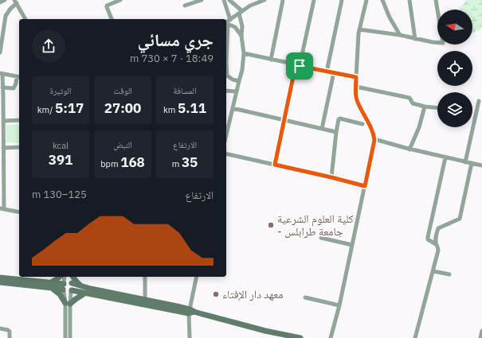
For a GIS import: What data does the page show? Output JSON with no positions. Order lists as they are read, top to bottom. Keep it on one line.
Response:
{"places":["كلية العلوم الشرعية - جامعة طرابلس","معهد دار الإفتاء"],"north":"left","page":{"heading":["جري مسائي","18:49 · 7 × 730 m"],"stats":[["المسافة","5.11 km"],["الوقت","27:00"],["الوتيرة","5:17 /km"],["الارتفاع","35 m"],["النبض","168 bpm"],["kcal","391"]],"chart":["الارتفاع","125–130 m"]}}
